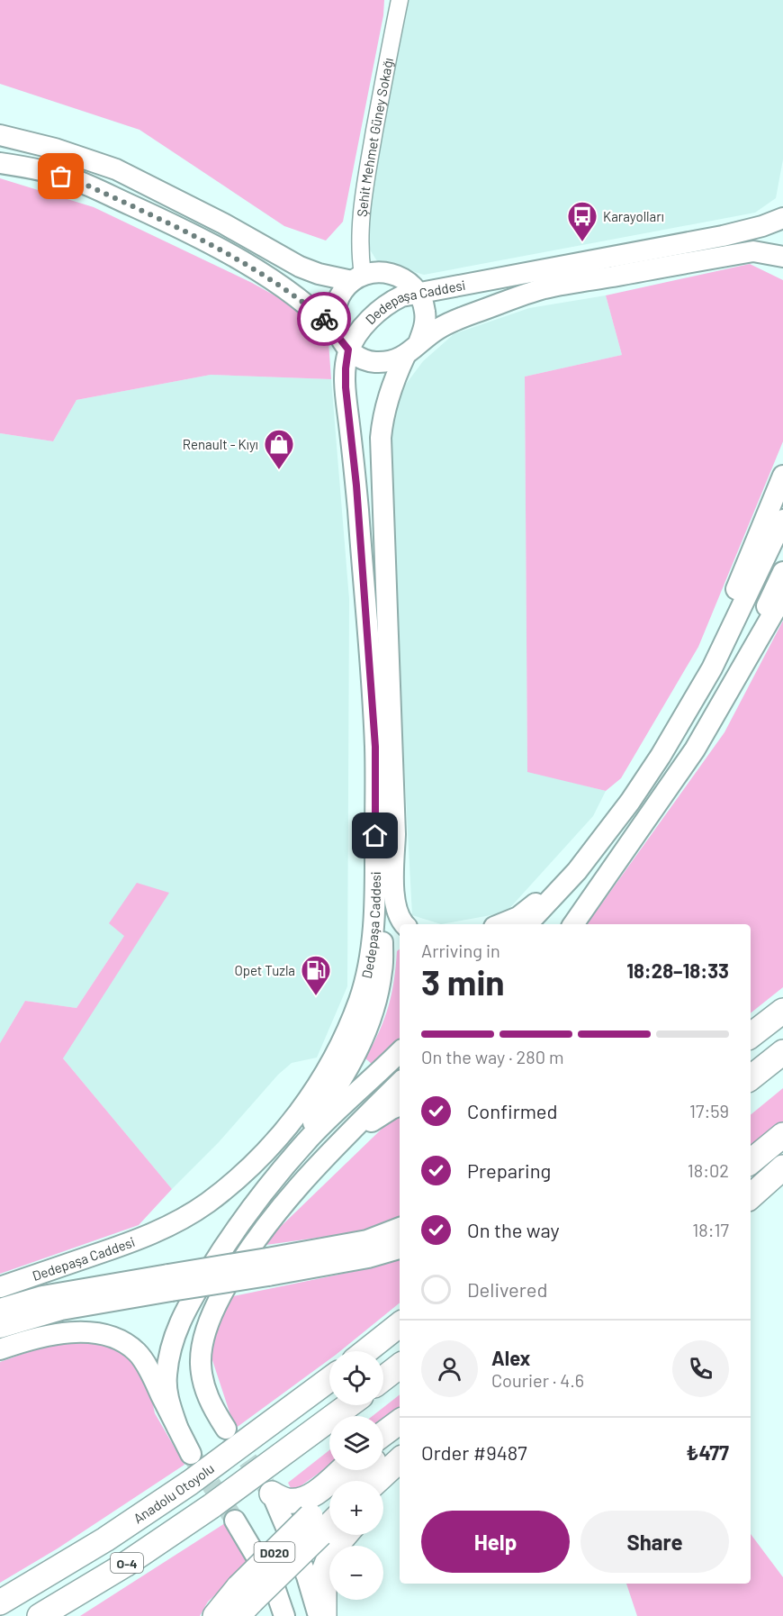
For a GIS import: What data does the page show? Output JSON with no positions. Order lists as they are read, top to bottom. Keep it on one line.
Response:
{"streets":{"highway":["Anadolu Otoyolu","D020","O-4"],"main road":["Dedepaşa Caddesi"],"street":["Şehit Mehmet Güney Sokağı"]},"places":{"bus stop":["Karayolları"],"shop":["Renault - Kıyı"],"fuel station":["Opet Tuzla"]},"page":{"heading":["3 min","Arriving in","18:28–18:33"],"panel":["Alex","Courier · 4.6","Order #9487","₺477"],"bar":"On the way · 280 m","list":[["Confirmed","17:59"],["Preparing","18:02"],["On the way","18:17"],"Delivered"],"map_buttons":["+","−"],"buttons":["Help","Share"]}}
